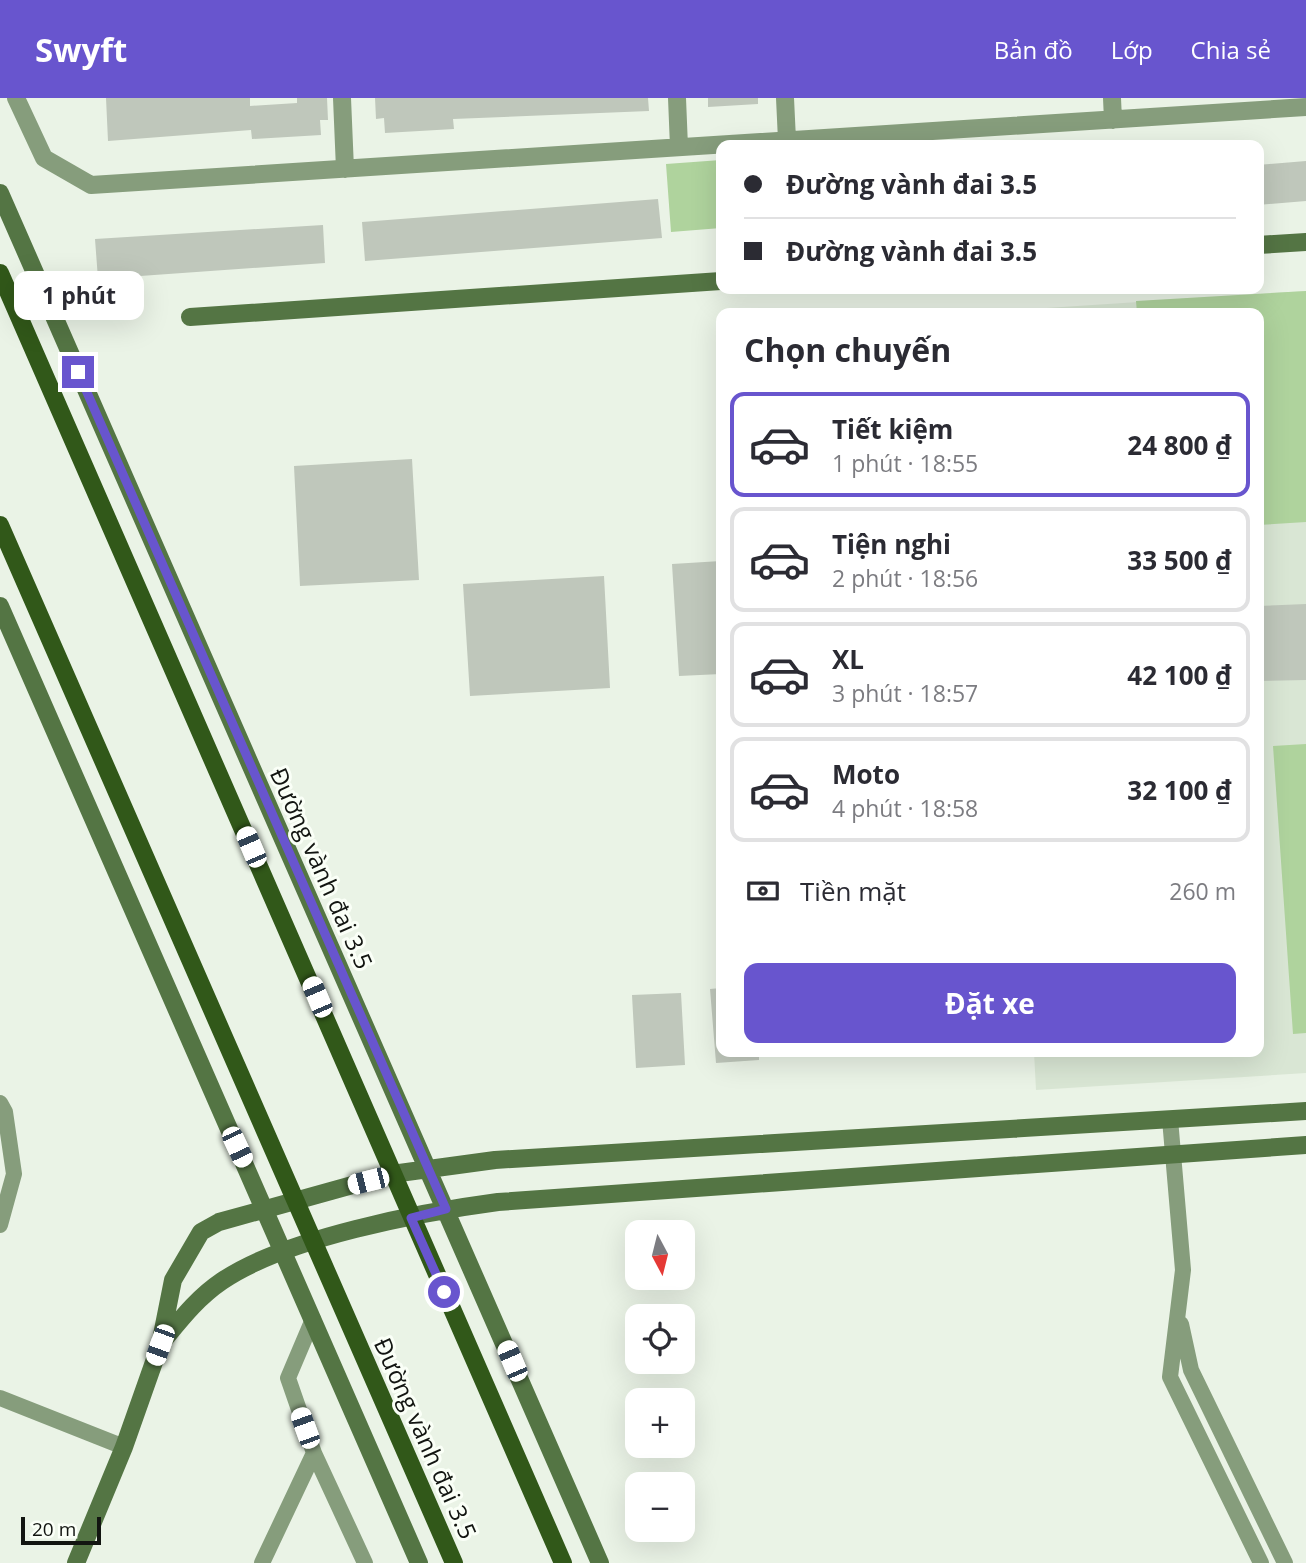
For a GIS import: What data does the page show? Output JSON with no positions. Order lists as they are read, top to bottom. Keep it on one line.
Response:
{"streets":{"main road":["Đường vành đai 3.5"]},"scale_bar":"20 m","north":"bottom","page":{"header":"Swyft","nav":["Bản đồ","Lớp","Chia sẻ"],"banner":["Đường vành đai 3.5","Đường vành đai 3.5"],"bubble":"1 phút","heading":"Chọn chuyến","list":[{"name":"Tiết kiệm","note":"1 phút · 18:55","value":"24 800 ₫"},{"name":"Tiện nghi","note":"2 phút · 18:56","value":"33 500 ₫"},{"name":"XL","note":"3 phút · 18:57","value":"42 100 ₫"},{"name":"Moto","note":"4 phút · 18:58","value":"32 100 ₫"}],"pay":["Tiền mặt","260 m"],"buttons":"Đặt xe","map_buttons":["+","−"],"scale":"20 m"}}
